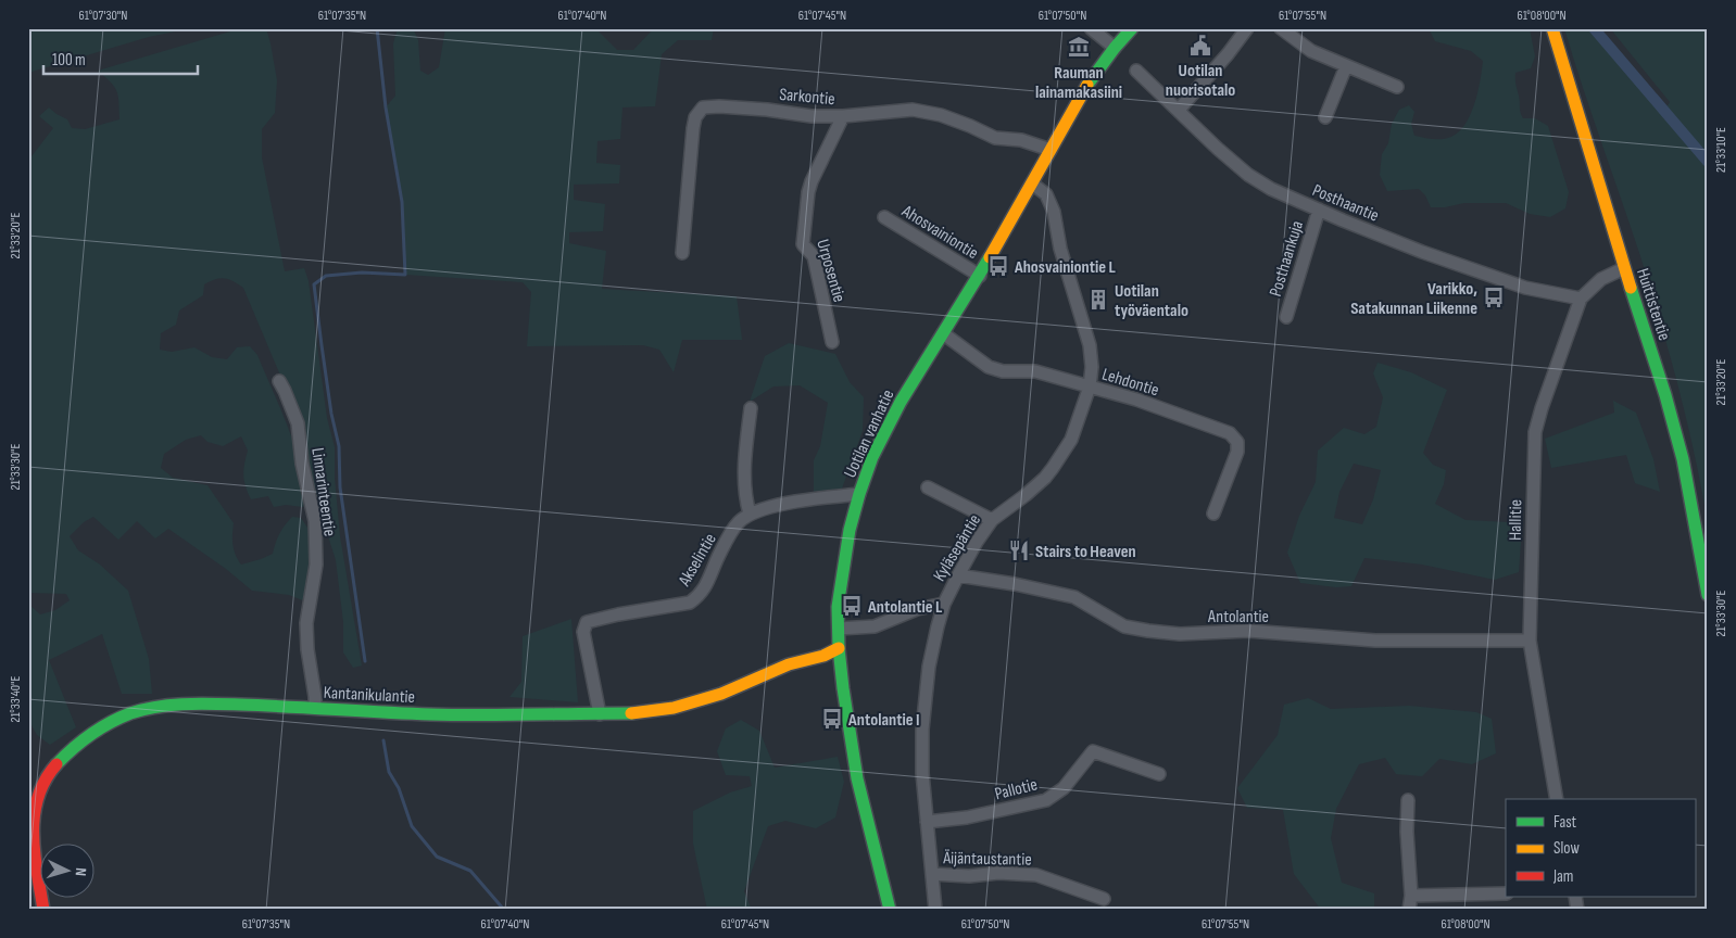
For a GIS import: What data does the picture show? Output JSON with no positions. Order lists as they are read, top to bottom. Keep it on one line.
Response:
{"streets":{"main road":["Huittistentie","Uotilan vanhatie","Kantanikulantie"],"street":["Sarkontie","Posthaantie","Ahosvainiontie","Posthaankuja","Urposentie","Lehdontie","Linnarinteentie","Hallitie","Kyläsepäntie","Akselintie","Antolantie","Pallotie","Äijäntaustantie"]},"crossings":[["Sarkontie","Urposentie"],["Sarkontie","Uotilan vanhatie"],["Posthaantie","Posthaankuja"],["Posthaantie","Hallitie"],["Ahosvainiontie","Uotilan vanhatie"],["Huittistentie","Hallitie"],["Lehdontie","Uotilan vanhatie"],["Lehdontie","Kyläsepäntie"],["Uotilan vanhatie","Kyläsepäntie"],["Uotilan vanhatie","Kantanikulantie"],["Linnarinteentie","Kantanikulantie"],["Hallitie","Antolantie"],["Kyläsepäntie","Antolantie"],["Kyläsepäntie","Pallotie"],["Kyläsepäntie","Äijäntaustantie"],["Akselintie","Kantanikulantie"]],"places":{"public building":["Uotilan nuorisotalo"],"museum":["Rauman lainamakasiini"],"bus stop":["Ahosvainiontie L","Varikko, Satakunnan Liikenne","Antolantie L","Antolantie I"],"building":["Uotilan työväentalo"],"restaurant":["Stairs to Heaven"]},"legend":["Fast","Slow","Jam"],"scale_bar":"100 m","north":"right","coordinates":["61°07'30\"N","61°07'35\"N","61°07'40\"N","61°07'45\"N","61°07'50\"N","61°07'55\"N","61°08'00\"N","21°33'10\"E","21°33'20\"E","21°33'30\"E","21°33'40\"E"]}
